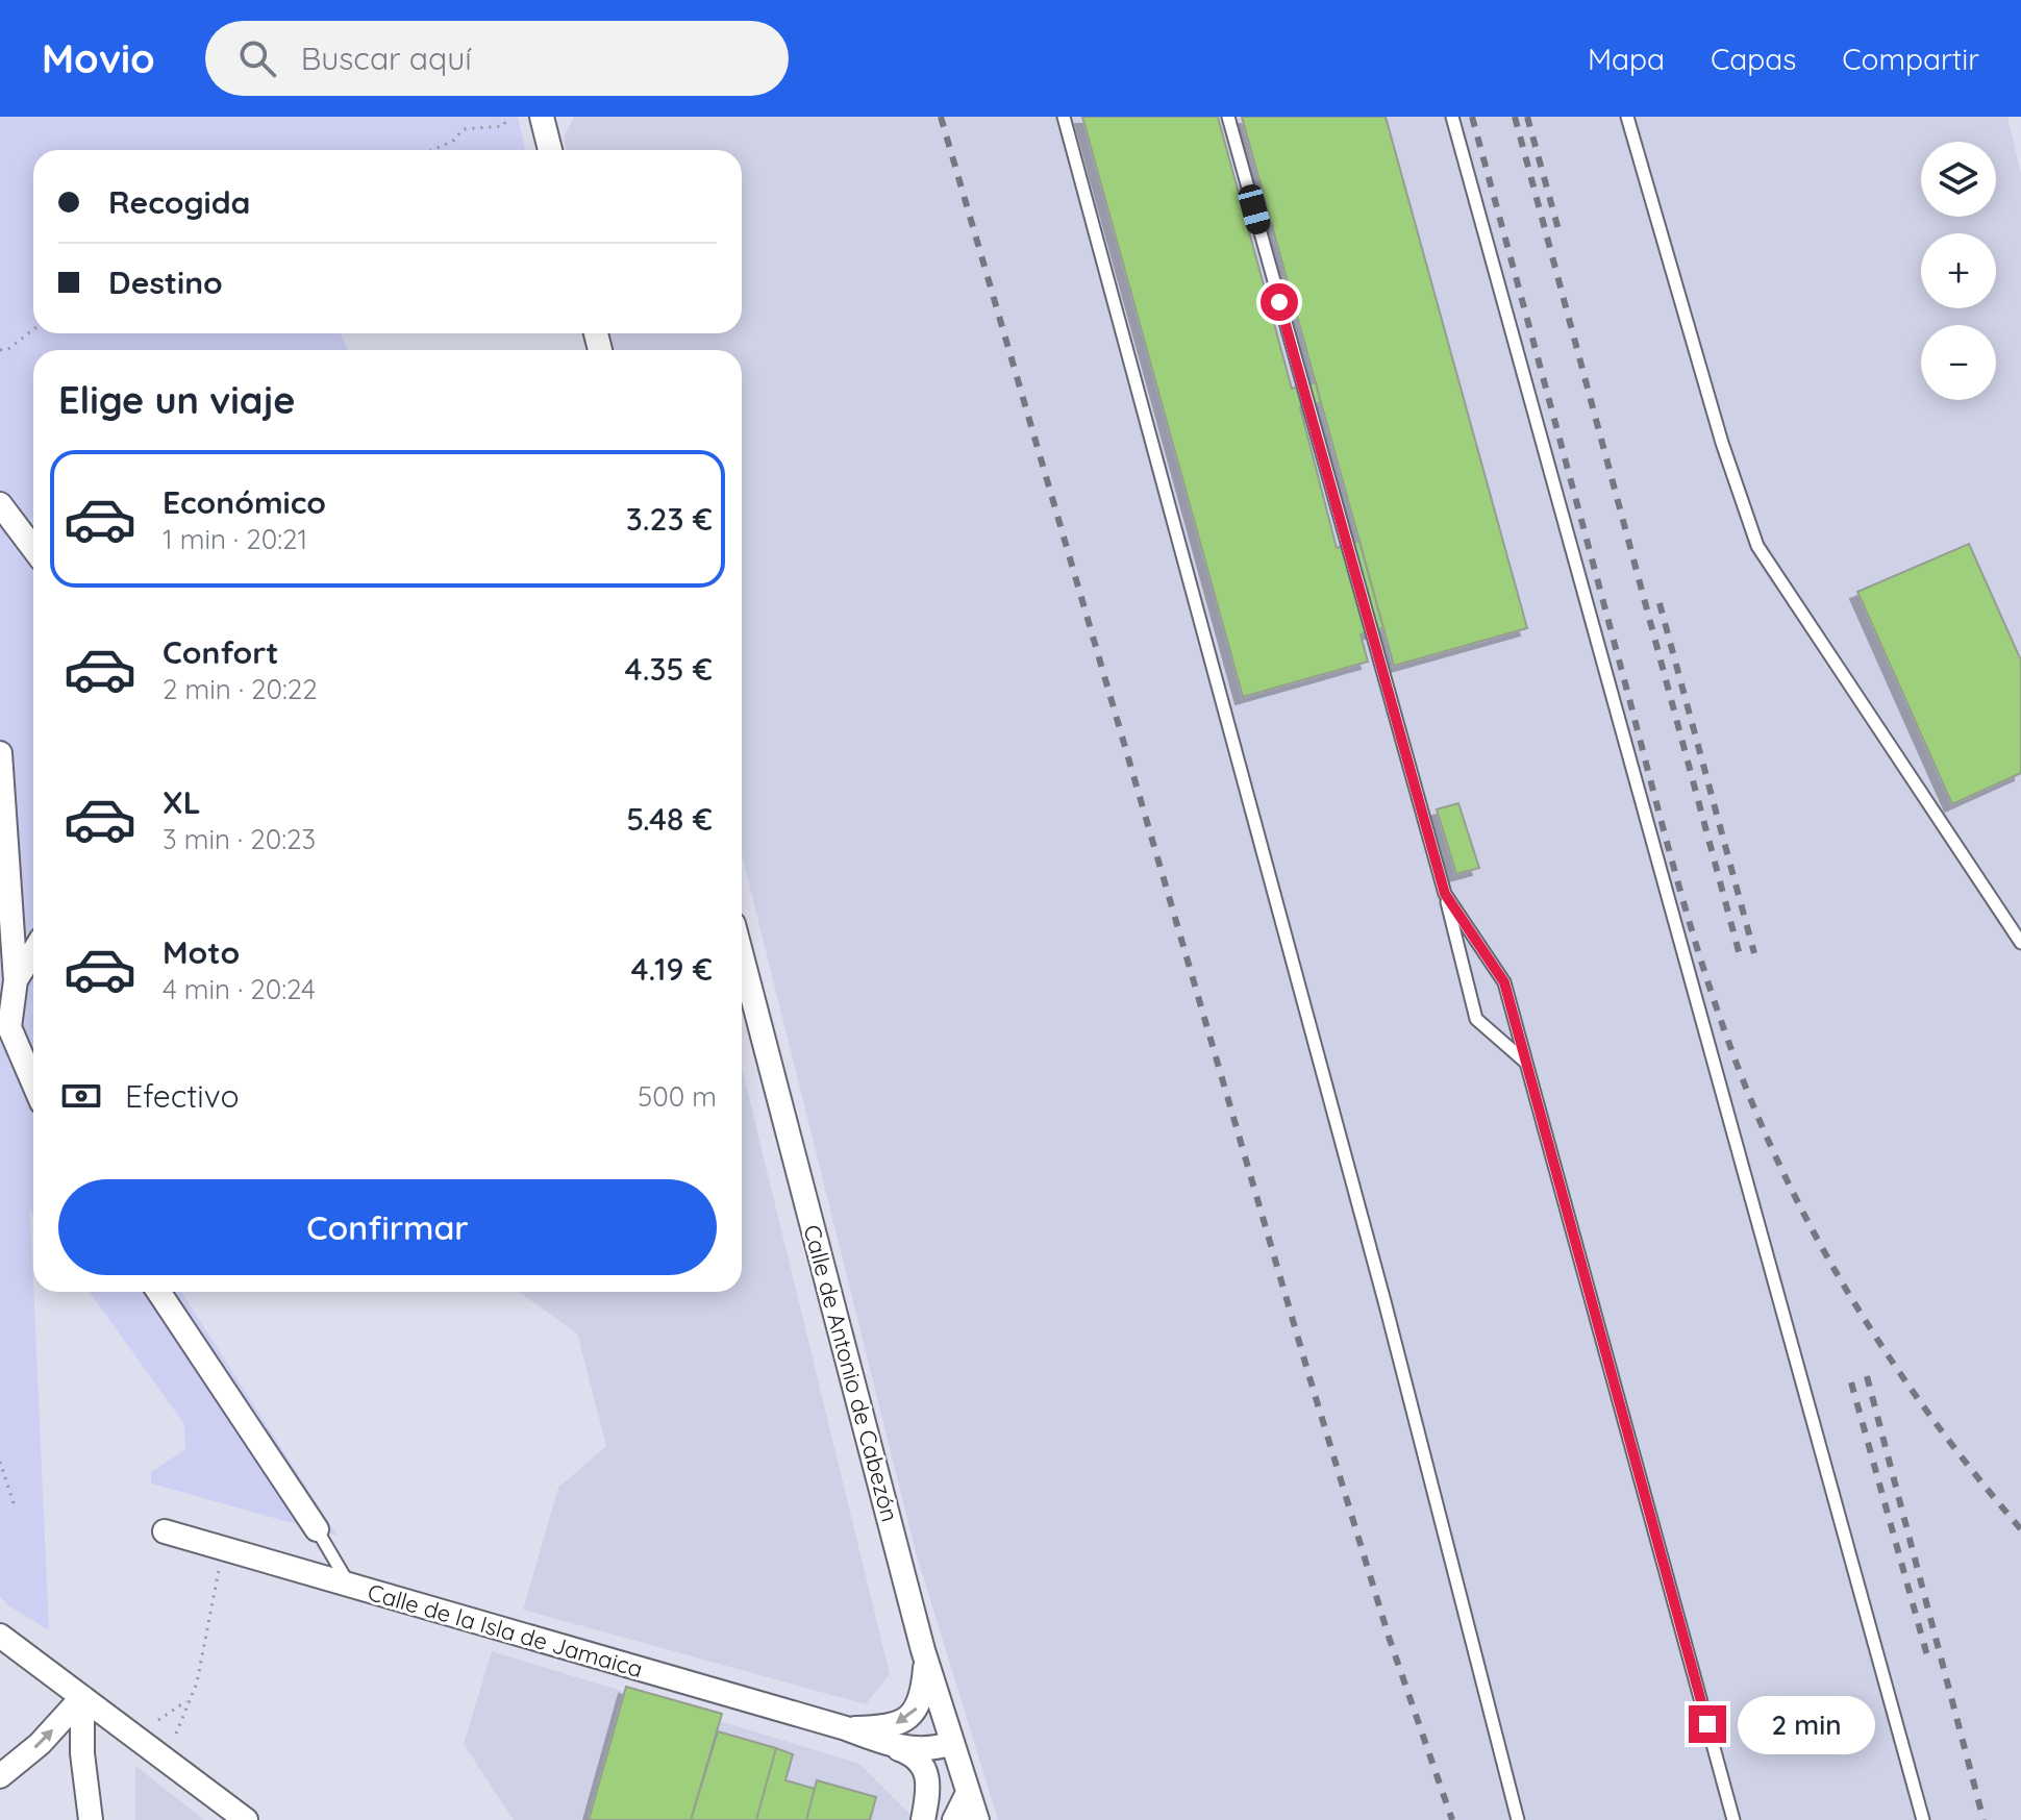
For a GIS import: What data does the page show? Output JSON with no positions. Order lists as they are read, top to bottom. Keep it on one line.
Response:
{"streets":{"street":["Calle de Antonio de Cabezón","Calle de la Isla de Jamaica"]},"crossings":[["Calle de Antonio de Cabezón","Calle de la Isla de Jamaica"]],"page":{"header":"Movio","search":"Buscar aquí","nav":["Mapa","Capas","Compartir"],"map_buttons":["+","−"],"banner":["Recogida","Destino"],"heading":"Elige un viaje","list":[{"name":"Económico","note":"1 min · 20:21","value":"3.23 €"},{"name":"Confort","note":"2 min · 20:22","value":"4.35 €"},{"name":"XL","note":"3 min · 20:23","value":"5.48 €"},{"name":"Moto","note":"4 min · 20:24","value":"4.19 €"}],"pay":["Efectivo","500 m"],"buttons":"Confirmar","bubble":"2 min"}}
